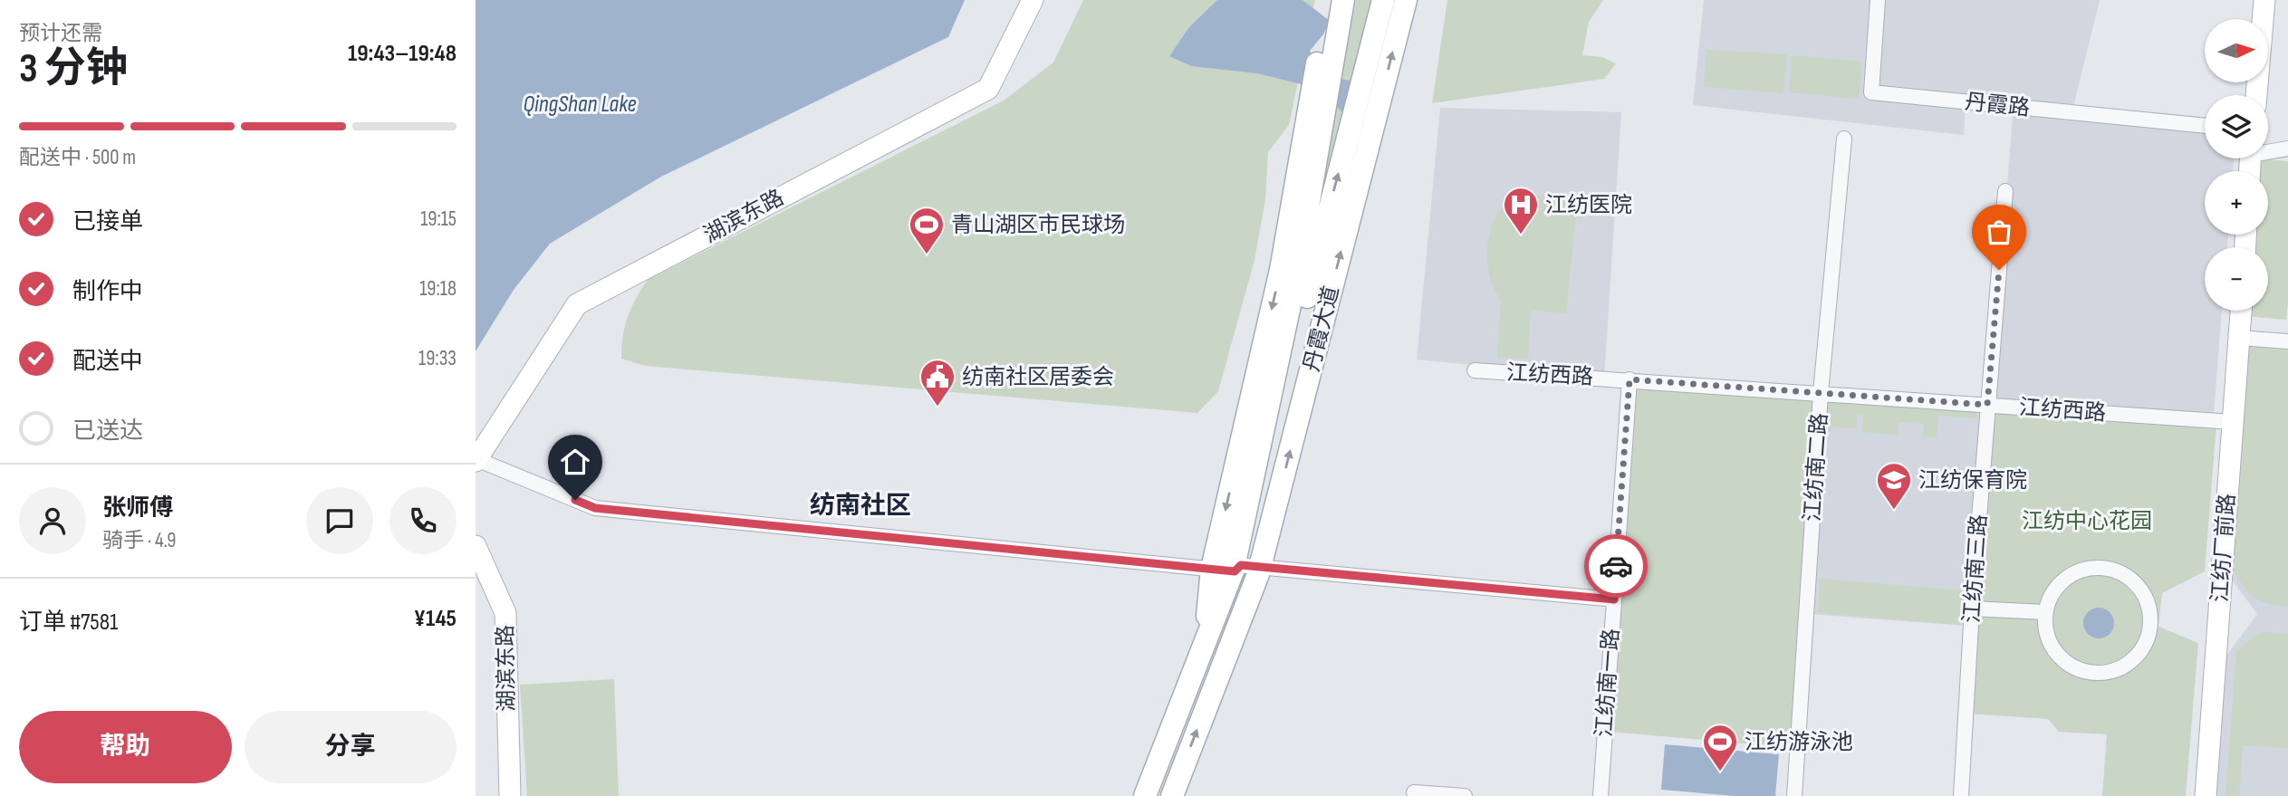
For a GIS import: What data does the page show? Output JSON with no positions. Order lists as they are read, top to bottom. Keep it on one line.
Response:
{"streets":{"main road":["丹霞大道"],"street":["丹霞路","湖滨东路","江纺西路","江纺南二路","江纺厂前路","江纺南三路","江纺南一路"]},"crossings":[["江纺西路","江纺南二路"],["江纺西路","江纺厂前路"],["江纺西路","江纺南三路"],["江纺西路","江纺南一路"]],"districts":["纺南社区"],"water":["QingShan Lake"],"parks":["江纺中心花园"],"places":{"hospital":["江纺医院"],"sports":["青山湖区市民球场","江纺游泳池"],"public building":["纺南社区居委会"],"school or university":["江纺保育院"]},"north":"right","page":{"heading":["3 分钟","预计还需","19:43–19:48"],"panel":["张师傅","骑手 · 4.9","订单 #7581","¥145"],"map_buttons":["+","−"],"bar":"配送中 · 500 m","list":[["已接单","19:15"],["制作中","19:18"],["配送中","19:33"],"已送达"],"buttons":["帮助","分享"]}}
